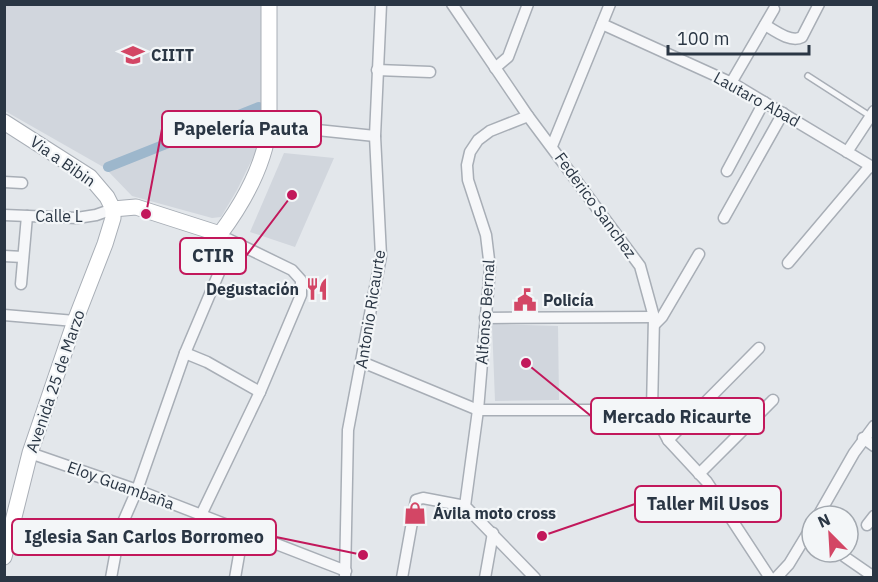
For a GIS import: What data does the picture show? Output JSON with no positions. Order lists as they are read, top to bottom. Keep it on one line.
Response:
{"streets":{"main road":["Via a Bibin","Avenida 25 de Marzo"],"street":["Lautaro Abad","Federico Sanchez","Calle L","Antonio Ricaurte","Alfonso Bernal","Eloy Guambaña"]},"crossings":[["Via a Bibin","Calle L"],["Via a Bibin","Avenida 25 de Marzo"],["Federico Sanchez","Alfonso Bernal"],["Calle L","Avenida 25 de Marzo"],["Antonio Ricaurte","Eloy Guambaña"],["Avenida 25 de Marzo","Eloy Guambaña"]],"places":{"school or university":["CIITT"],"other":["CTIR","Papelería Pauta","Mercado Ricaurte","Taller Mil Usos","Iglesia San Carlos Borromeo"],"restaurant":["Degustación"],"public building":["Policía"],"shop":["Ávila moto cross"]},"scale_bar":"100 m","north":"top left"}
